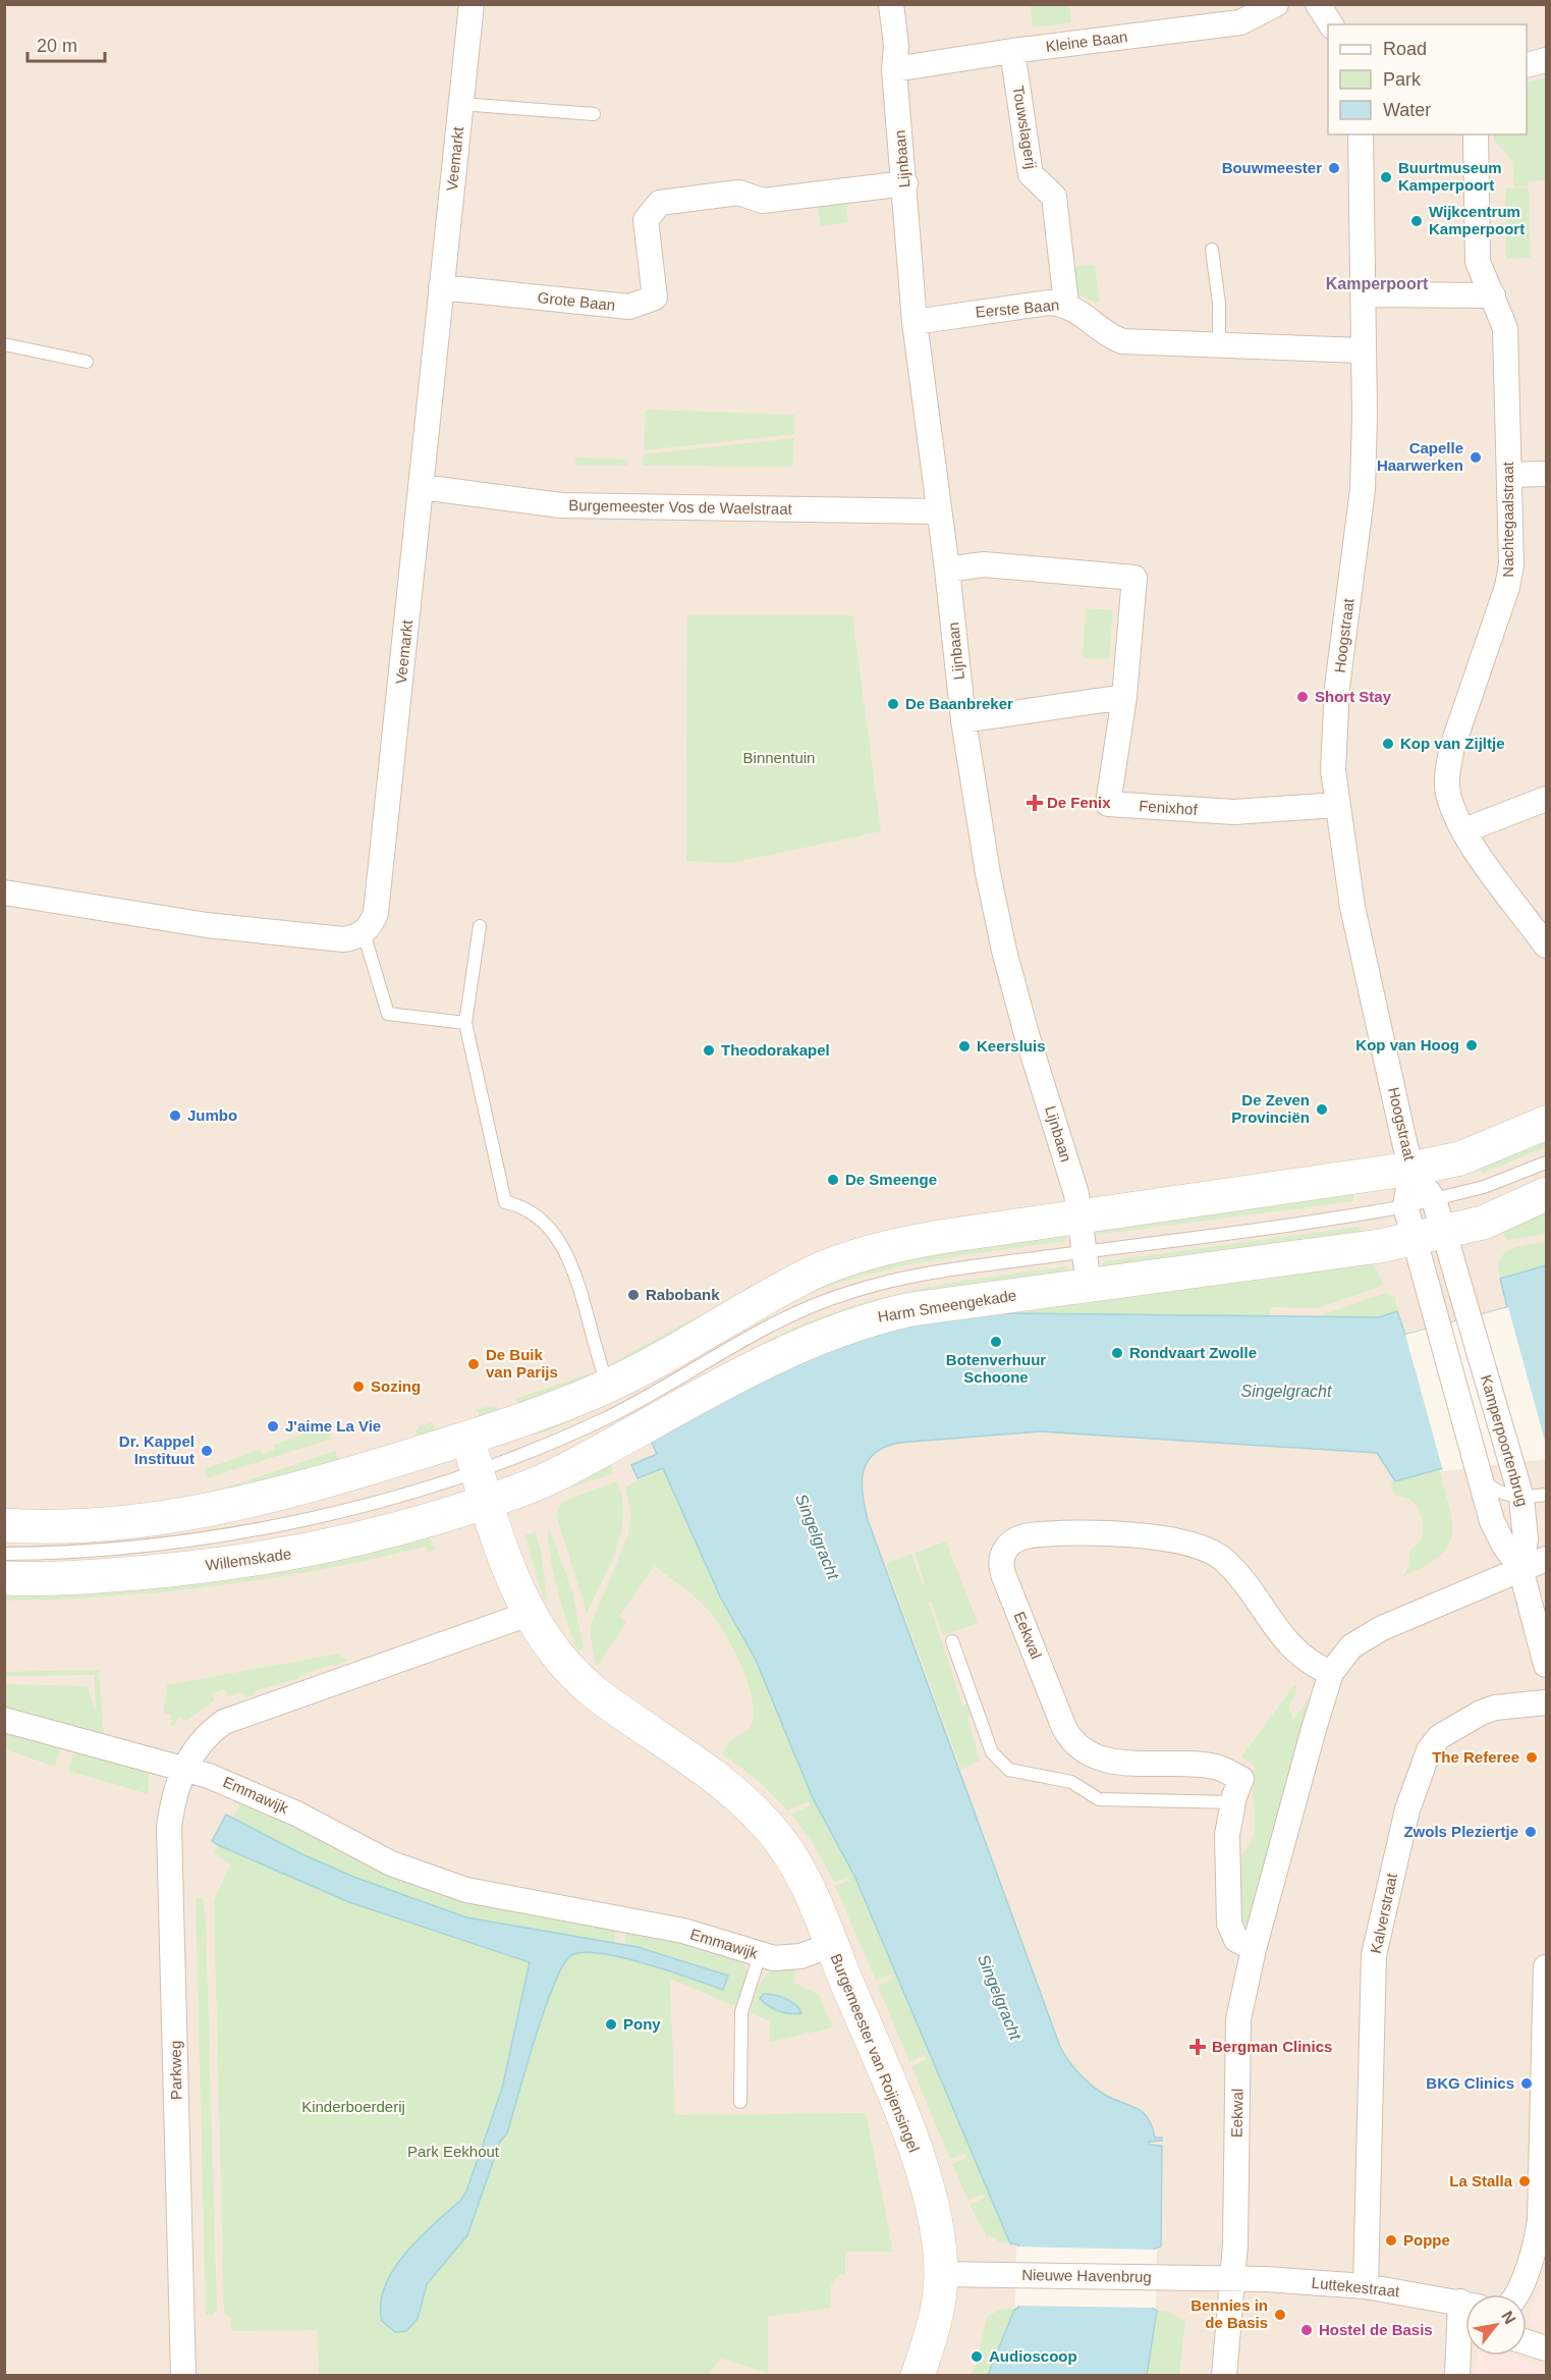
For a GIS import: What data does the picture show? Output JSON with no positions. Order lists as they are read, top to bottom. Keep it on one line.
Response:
{"streets":{"main road":["Harm Smeengekade","Willemskade","Burgemeester van Roijensingel"],"street":["Kleine Baan","Touwslagerij","Veemarkt","Lijnbaan","Grote Baan","Eerste Baan","Burgemeester Vos de Waelstraat","Nachtegaalstraat","Hoogstraat","Fenixhof","Kamperpoortenbrug","Eekwal","Emmawijk","Kalverstraat","Parkweg","Nieuwe Havenbrug","Luttekestraat"]},"crossings":[["Kleine Baan","Touwslagerij"],["Kleine Baan","Lijnbaan"],["Touwslagerij","Eerste Baan"],["Veemarkt","Grote Baan"],["Veemarkt","Burgemeester Vos de Waelstraat"],["Lijnbaan","Grote Baan"],["Lijnbaan","Eerste Baan"],["Lijnbaan","Burgemeester Vos de Waelstraat"],["Lijnbaan","Fenixhof"],["Lijnbaan","Harm Smeengekade"],["Eerste Baan","Hoogstraat"],["Hoogstraat","Fenixhof"],["Hoogstraat","Kamperpoortenbrug"],["Harm Smeengekade","Kamperpoortenbrug"],["Harm Smeengekade","Willemskade"],["Kamperpoortenbrug","Eekwal"],["Eekwal","Nieuwe Havenbrug"],["Eekwal","Luttekestraat"],["Emmawijk","Burgemeester van Roijensingel"],["Emmawijk","Parkweg"],["Kalverstraat","Luttekestraat"],["Burgemeester van Roijensingel","Nieuwe Havenbrug"],["Nieuwe Havenbrug","Luttekestraat"]],"districts":["Kamperpoort"],"water":["Singelgracht"],"parks":["Binnentuin","Kinderboerderij","Park Eekhout"],"places":{"other":["Bouwmeester","Buurtmuseum Kamperpoort","Wijkcentrum Kamperpoort","Capelle Haarwerken","Short Stay","De Baanbreker","Kop van Zijltje","Kop van Hoog","Keersluis","Theodorakapel","De Zeven Provinciën","Jumbo","De Smeenge","Rabobank","Botenverhuur Schoone","Rondvaart Zwolle","De Buik van Parijs","Sozing","J'aime La Vie","Dr. Kappel Instituut","The Referee","Zwols Pleziertje","Pony","BKG Clinics","La Stalla","Poppe","Bennies in de Basis","Hostel de Basis","Audioscoop"],"health":["De Fenix","Bergman Clinics"]},"legend":["Road","Park","Water"],"scale_bar":"20 m","north":"top right"}
